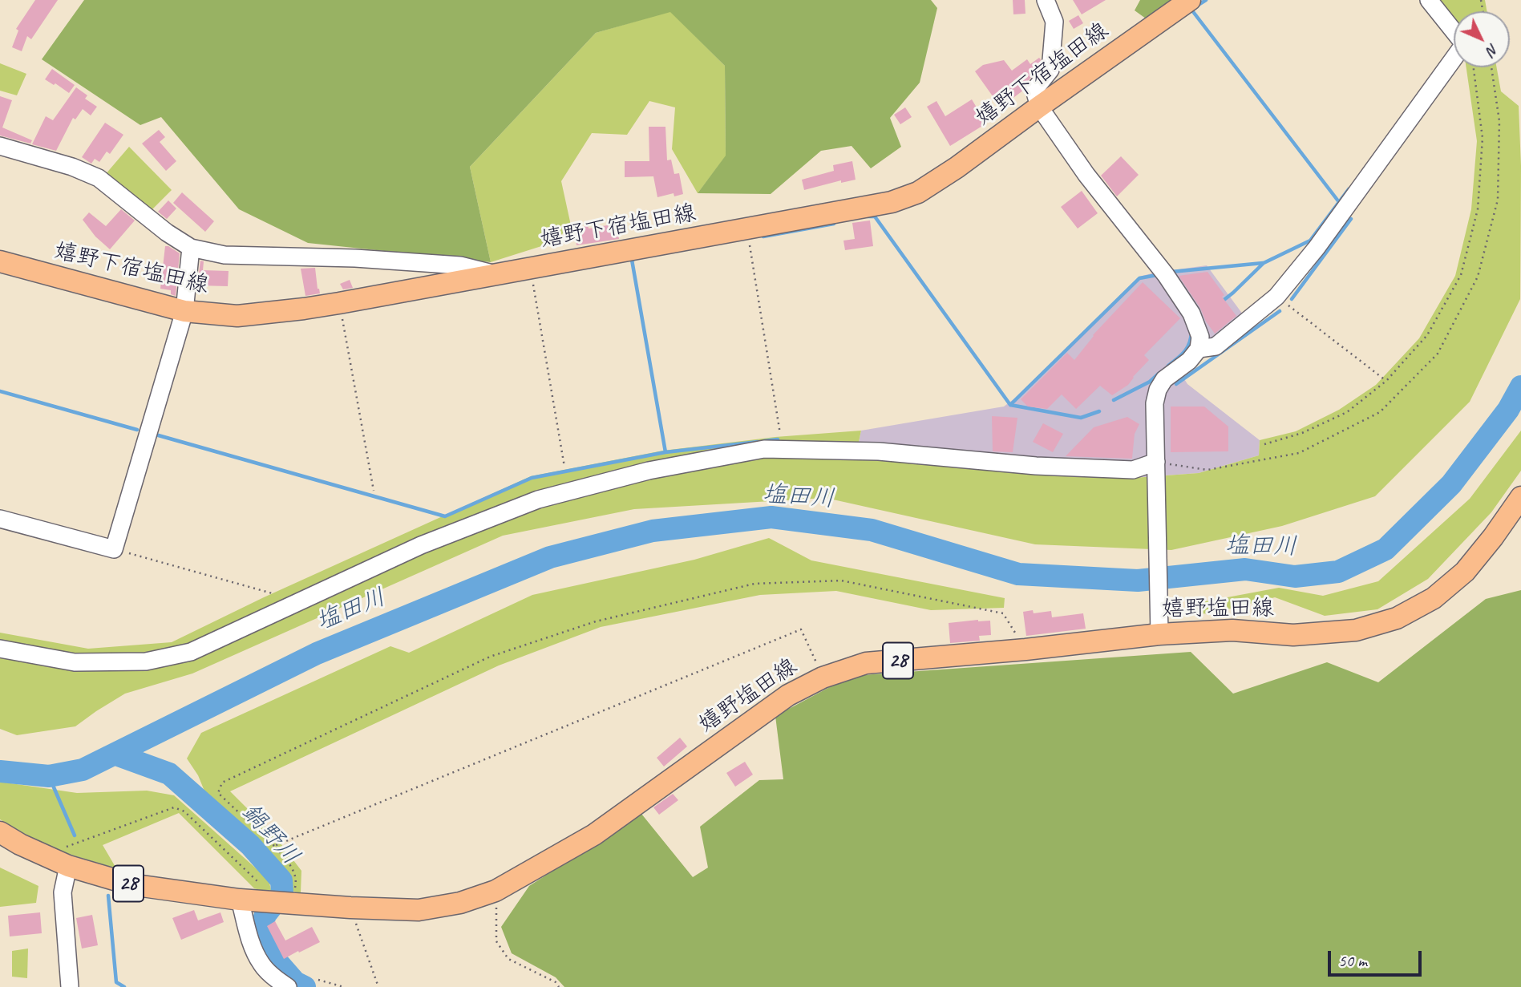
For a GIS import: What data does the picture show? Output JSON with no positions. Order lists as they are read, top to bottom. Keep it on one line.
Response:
{"streets":{"main road":["嬉野下宿塩田線","嬉野塩田線","28"]},"water":["塩田川","鍋野川"],"scale_bar":"50 m","north":"bottom right"}
